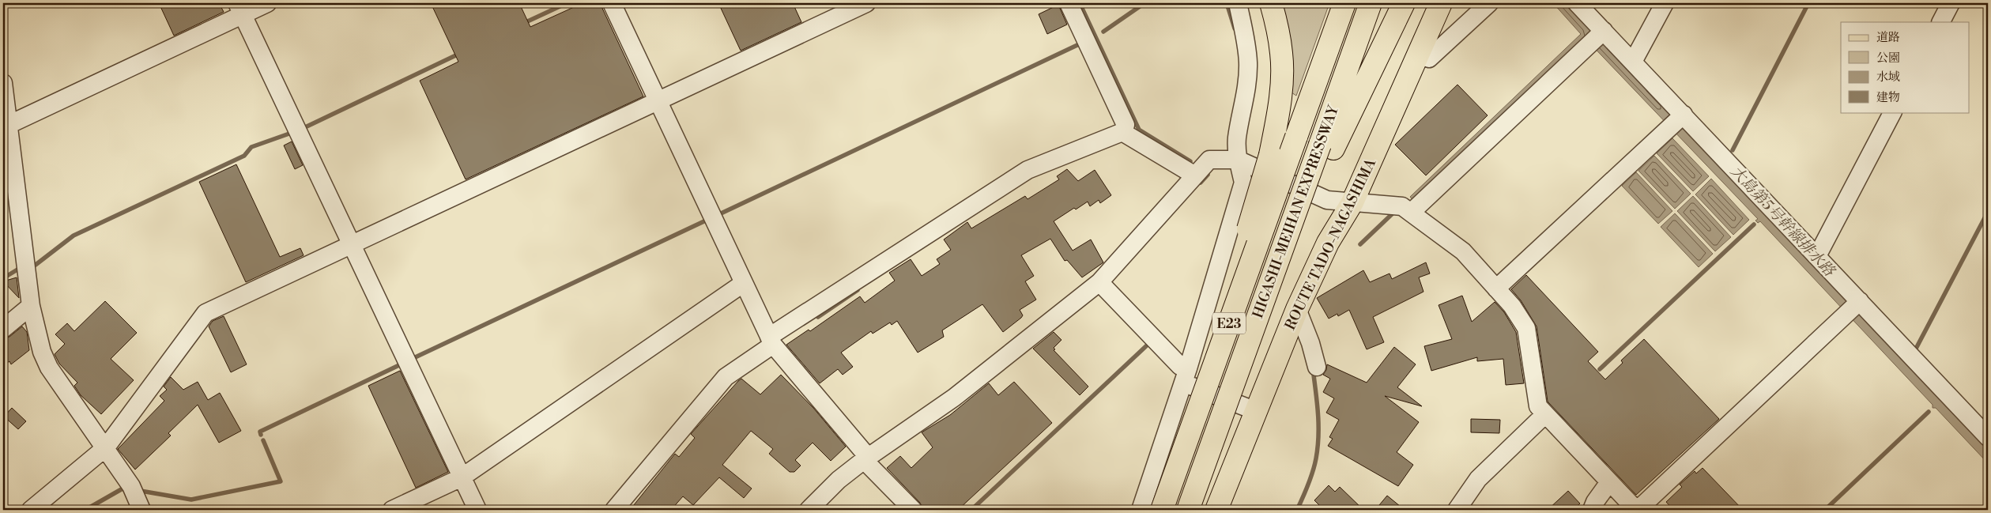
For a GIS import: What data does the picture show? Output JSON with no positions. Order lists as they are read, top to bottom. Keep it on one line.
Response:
{"streets":{"main road":["HIGASHI-MEIHAN EXPRESSWAY","ROUTE TADO-NAGASHIMA","E23"]},"water":["大島第5号幹線排水路"],"legend":["道路","公園","水域","建物"]}
